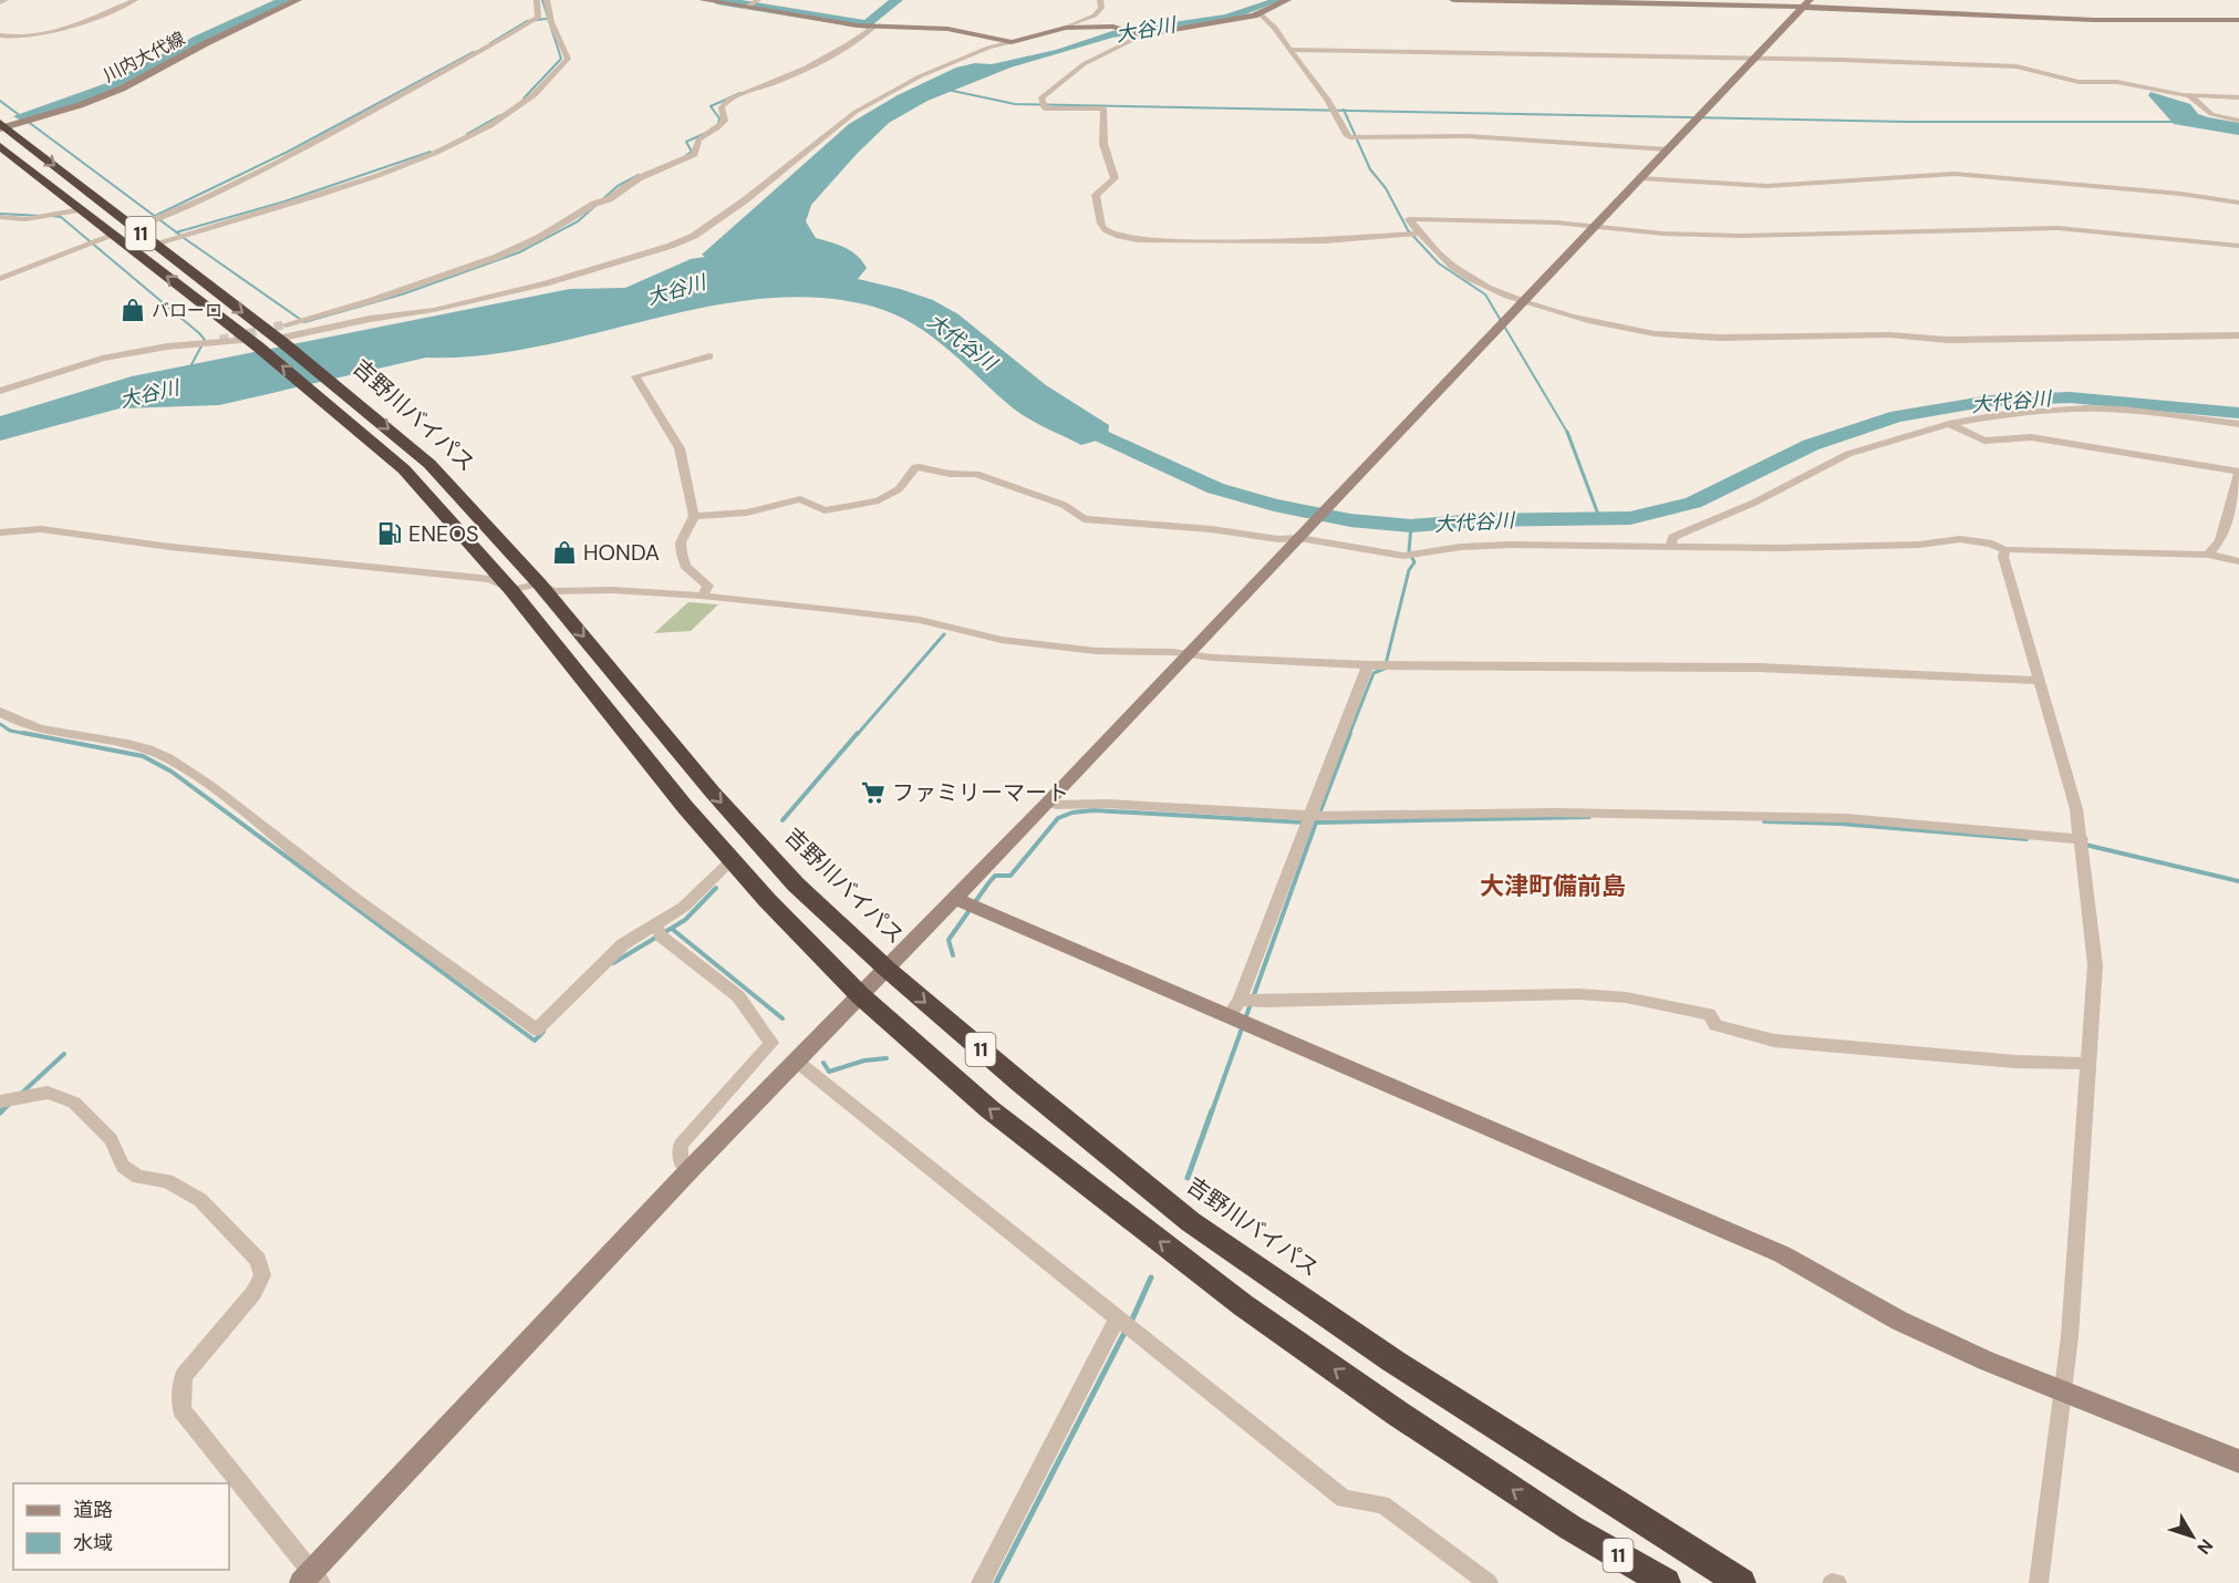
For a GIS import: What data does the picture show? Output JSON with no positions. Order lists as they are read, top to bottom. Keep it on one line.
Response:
{"streets":{"highway":["11","吉野川バイパス"],"street":["川内大代線"]},"crossings":[["川内大代線","吉野川バイパス"],["11","吉野川バイパス"]],"districts":["大津町備前島"],"water":["大谷川","大代谷川"],"places":{"shop":["バローロ","HONDA"],"fuel station":["ENEOS"],"supermarket":["ファミリーマート"]},"legend":["道路","水域"],"north":"bottom right"}
